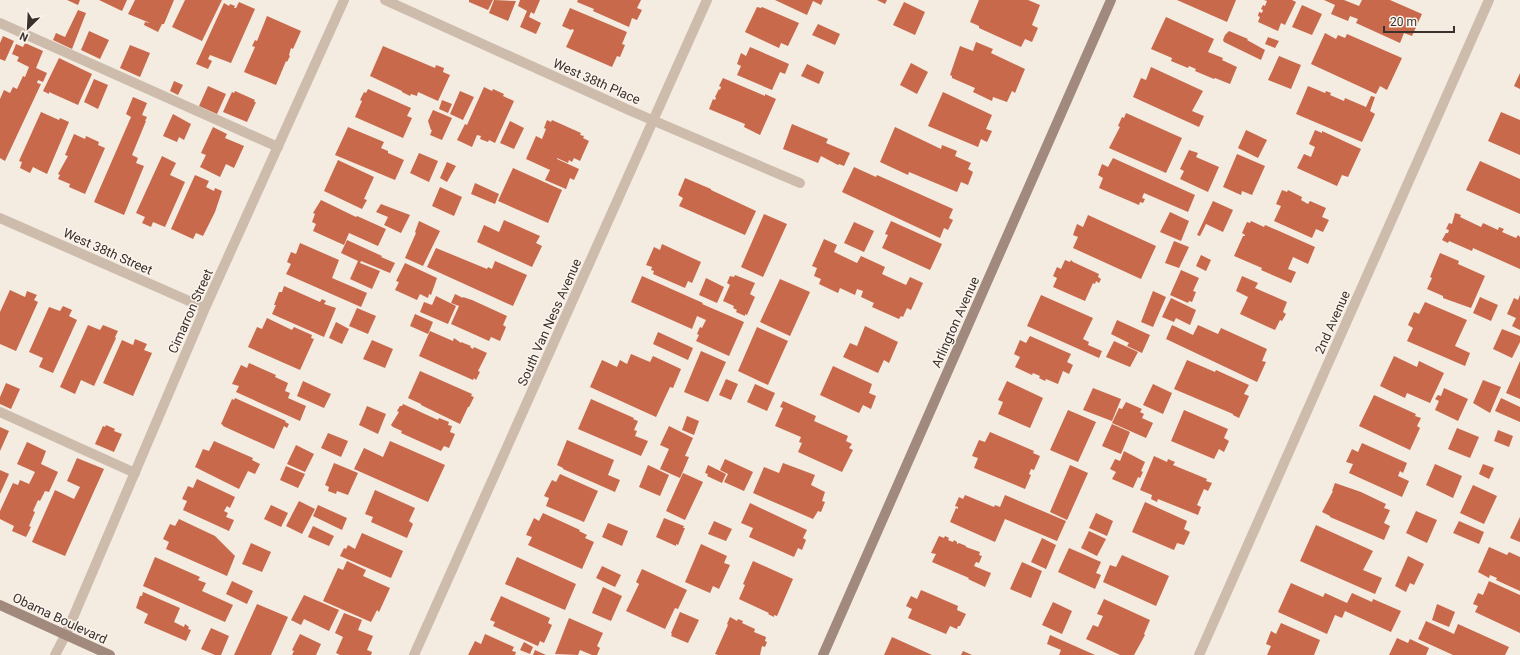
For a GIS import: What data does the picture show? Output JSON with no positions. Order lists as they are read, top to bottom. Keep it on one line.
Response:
{"streets":{"main road":["Arlington Avenue","Obama Boulevard"],"street":["West 38th Place","West 38th Street","Cimarron Street","South Van Ness Avenue","2nd Avenue"]},"crossings":[["West 38th Place","South Van Ness Avenue"],["West 38th Street","Cimarron Street"],["Cimarron Street","Obama Boulevard"]],"scale_bar":"20 m","north":"bottom left"}
